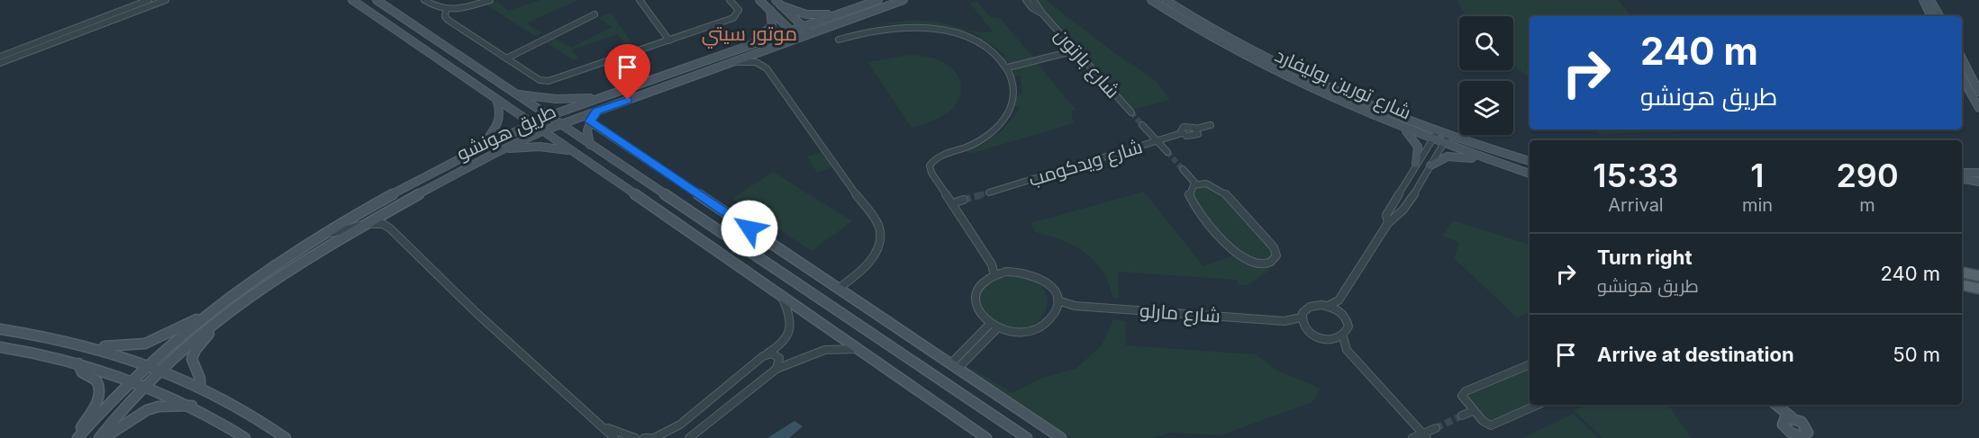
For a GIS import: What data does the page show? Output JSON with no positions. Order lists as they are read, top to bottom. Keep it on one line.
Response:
{"streets":{"street":["شارع بارتون","شارع تورين بوليفارد","طريق هونشو","شارع ويدكومب","شارع مارلو"]},"districts":["موتور سيتي"],"page":{"turn":["240 m","طريق هونشو"],"eta":["15:33","Arrival","1","min","290","m"],"list":[{"name":"Turn right","note":"طريق هونشو","value":"240 m"},{"name":"Arrive at destination","value":"50 m"}]}}
